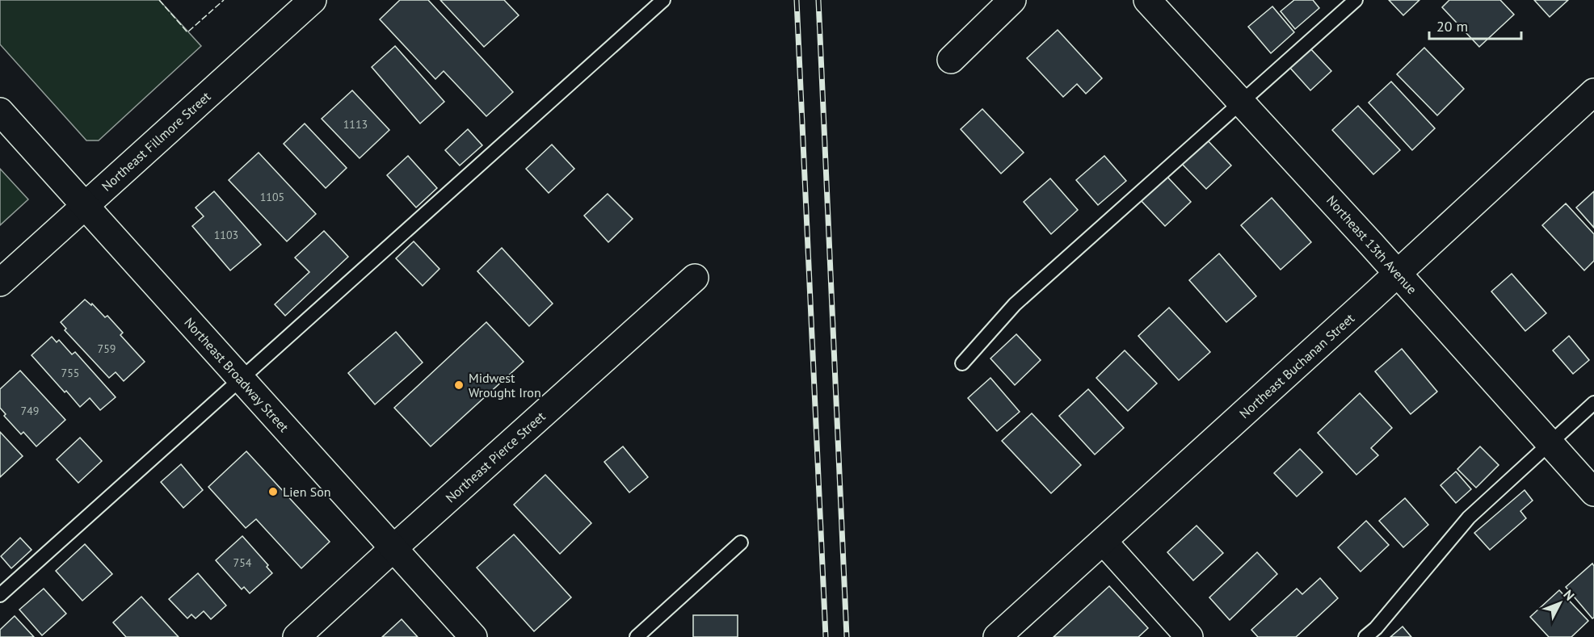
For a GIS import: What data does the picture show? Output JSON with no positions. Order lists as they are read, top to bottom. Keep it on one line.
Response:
{"streets":{"street":["Northeast Fillmore Street","Northeast 13th Avenue","Northeast Buchanan Street","Northeast Broadway Street","Northeast Pierce Street"]},"crossings":[["Northeast Fillmore Street","Northeast Broadway Street"],["Northeast 13th Avenue","Northeast Buchanan Street"],["Northeast Broadway Street","Northeast Pierce Street"]],"places":["Midwest Wrought Iron","Lien Son"],"house_numbers":["1113","1105","1103","759","755","749","754"],"scale_bar":"20 m","north":"top right"}
